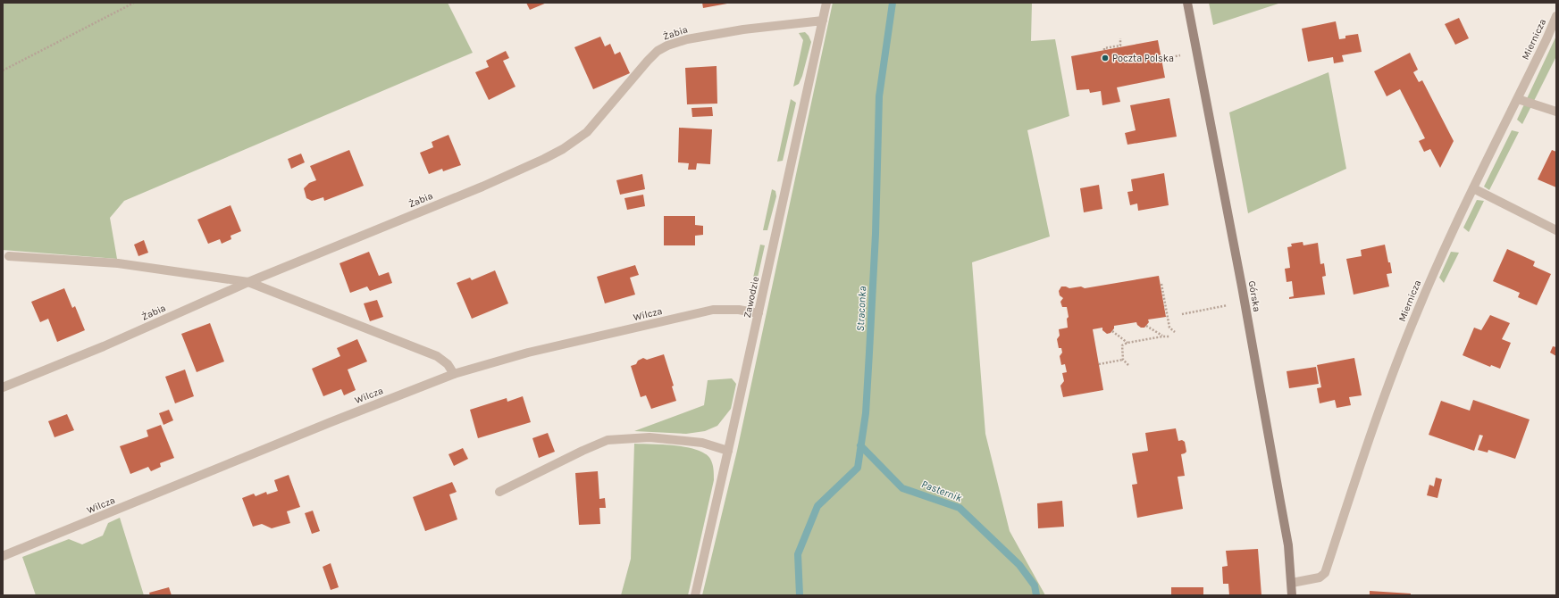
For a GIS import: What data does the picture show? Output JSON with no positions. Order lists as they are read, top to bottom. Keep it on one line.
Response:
{"streets":{"street":["Żabia","Miernicza","Górska","Zawodzie","Wilcza"]},"crossings":[["Żabia","Zawodzie"],["Miernicza","Górska"],["Zawodzie","Wilcza"]],"water":["Straconka","Pasternik"],"places":["Poczta Polska"]}
